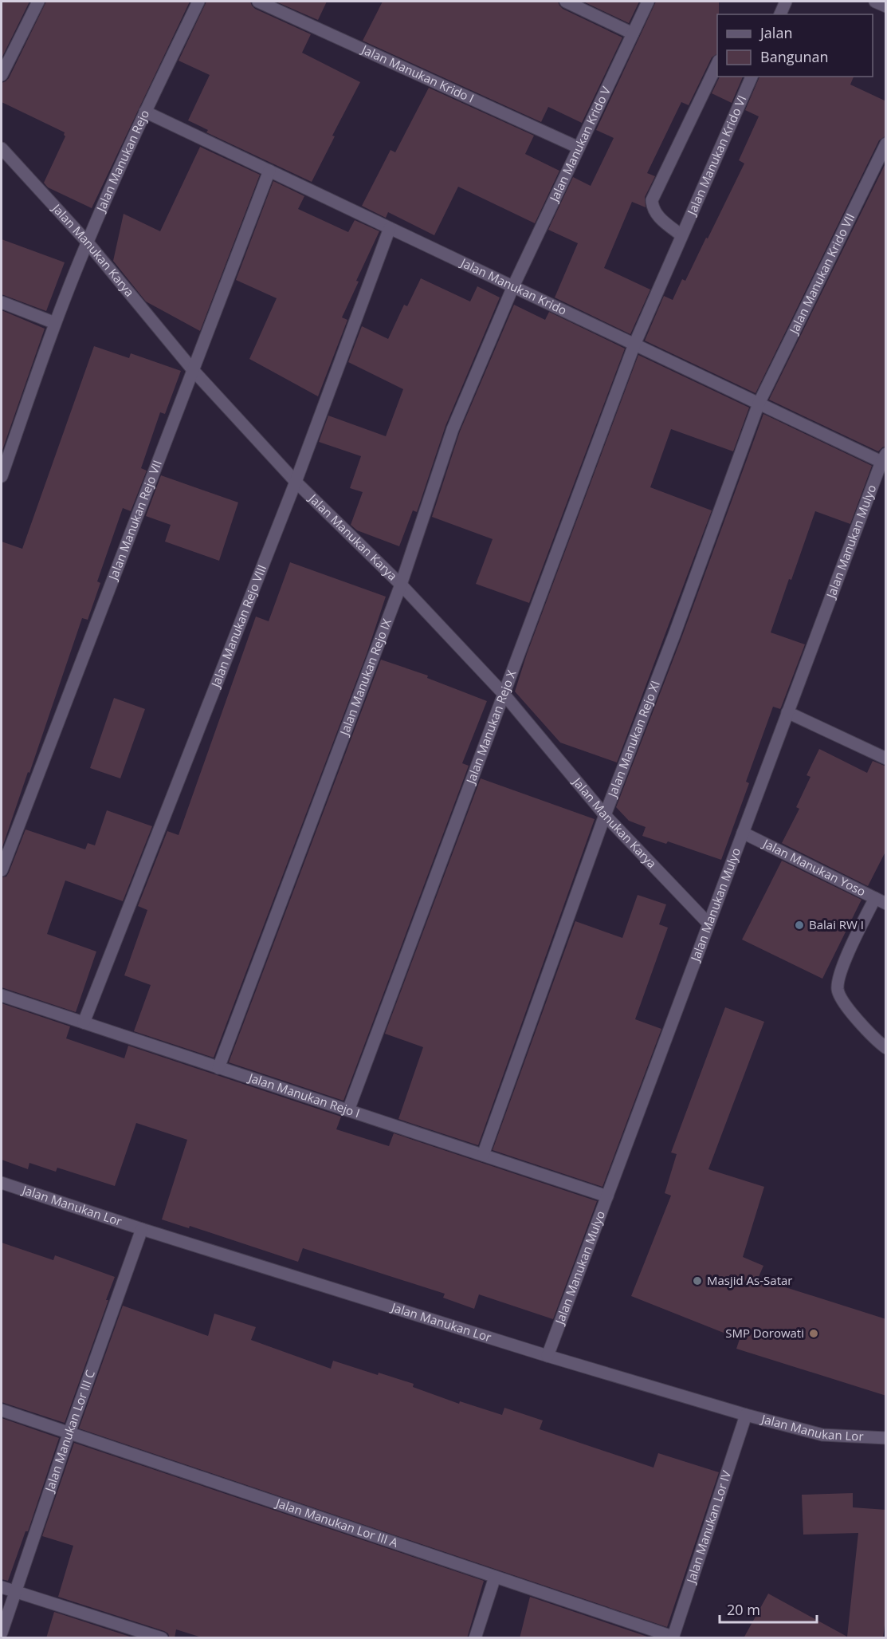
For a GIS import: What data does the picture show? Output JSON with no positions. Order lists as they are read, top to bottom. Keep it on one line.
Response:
{"streets":{"street":["Jalan Manukan Krido I","Jalan Manukan Krido V","Jalan Manukan Krido VI","Jalan Manukan Rejo","Jalan Manukan Karya","Jalan Manukan Krido VII","Jalan Manukan Krido","Jalan Manukan Rejo VII","Jalan Manukan Mulyo","Jalan Manukan Rejo VIII","Jalan Manukan Rejo IX","Jalan Manukan Rejo X","Jalan Manukan Rejo XI","Jalan Manukan Yoso","Jalan Manukan Rejo I","Jalan Manukan Lor","Jalan Manukan Lor III C","Jalan Manukan Lor III A","Jalan Manukan Lor IV"]},"crossings":[["Jalan Manukan Krido I","Jalan Manukan Krido V"],["Jalan Manukan Krido V","Jalan Manukan Krido"],["Jalan Manukan Krido V","Jalan Manukan Rejo IX"],["Jalan Manukan Krido VI","Jalan Manukan Krido"],["Jalan Manukan Krido VI","Jalan Manukan Rejo X"],["Jalan Manukan Rejo","Jalan Manukan Karya"],["Jalan Manukan Rejo","Jalan Manukan Krido"],["Jalan Manukan Karya","Jalan Manukan Rejo VII"],["Jalan Manukan Karya","Jalan Manukan Mulyo"],["Jalan Manukan Karya","Jalan Manukan Rejo VIII"],["Jalan Manukan Karya","Jalan Manukan Rejo IX"],["Jalan Manukan Karya","Jalan Manukan Rejo X"],["Jalan Manukan Karya","Jalan Manukan Rejo XI"],["Jalan Manukan Krido VII","Jalan Manukan Krido"],["Jalan Manukan Krido VII","Jalan Manukan Rejo XI"],["Jalan Manukan Krido","Jalan Manukan Rejo VII"],["Jalan Manukan Krido","Jalan Manukan Mulyo"],["Jalan Manukan Krido","Jalan Manukan Rejo VIII"],["Jalan Manukan Krido","Jalan Manukan Rejo IX"],["Jalan Manukan Krido","Jalan Manukan Rejo X"],["Jalan Manukan Krido","Jalan Manukan Rejo XI"],["Jalan Manukan Mulyo","Jalan Manukan Yoso"],["Jalan Manukan Mulyo","Jalan Manukan Rejo I"],["Jalan Manukan Mulyo","Jalan Manukan Lor"],["Jalan Manukan Rejo VIII","Jalan Manukan Rejo I"],["Jalan Manukan Rejo IX","Jalan Manukan Rejo I"],["Jalan Manukan Rejo X","Jalan Manukan Rejo I"],["Jalan Manukan Rejo XI","Jalan Manukan Rejo I"],["Jalan Manukan Lor","Jalan Manukan Lor III C"],["Jalan Manukan Lor","Jalan Manukan Lor IV"],["Jalan Manukan Lor III C","Jalan Manukan Lor III A"],["Jalan Manukan Lor III A","Jalan Manukan Lor IV"]],"places":["Balai RW I","Masjid As-Satar","SMP Dorowati"],"legend":["Jalan","Bangunan"],"scale_bar":"20 m"}
